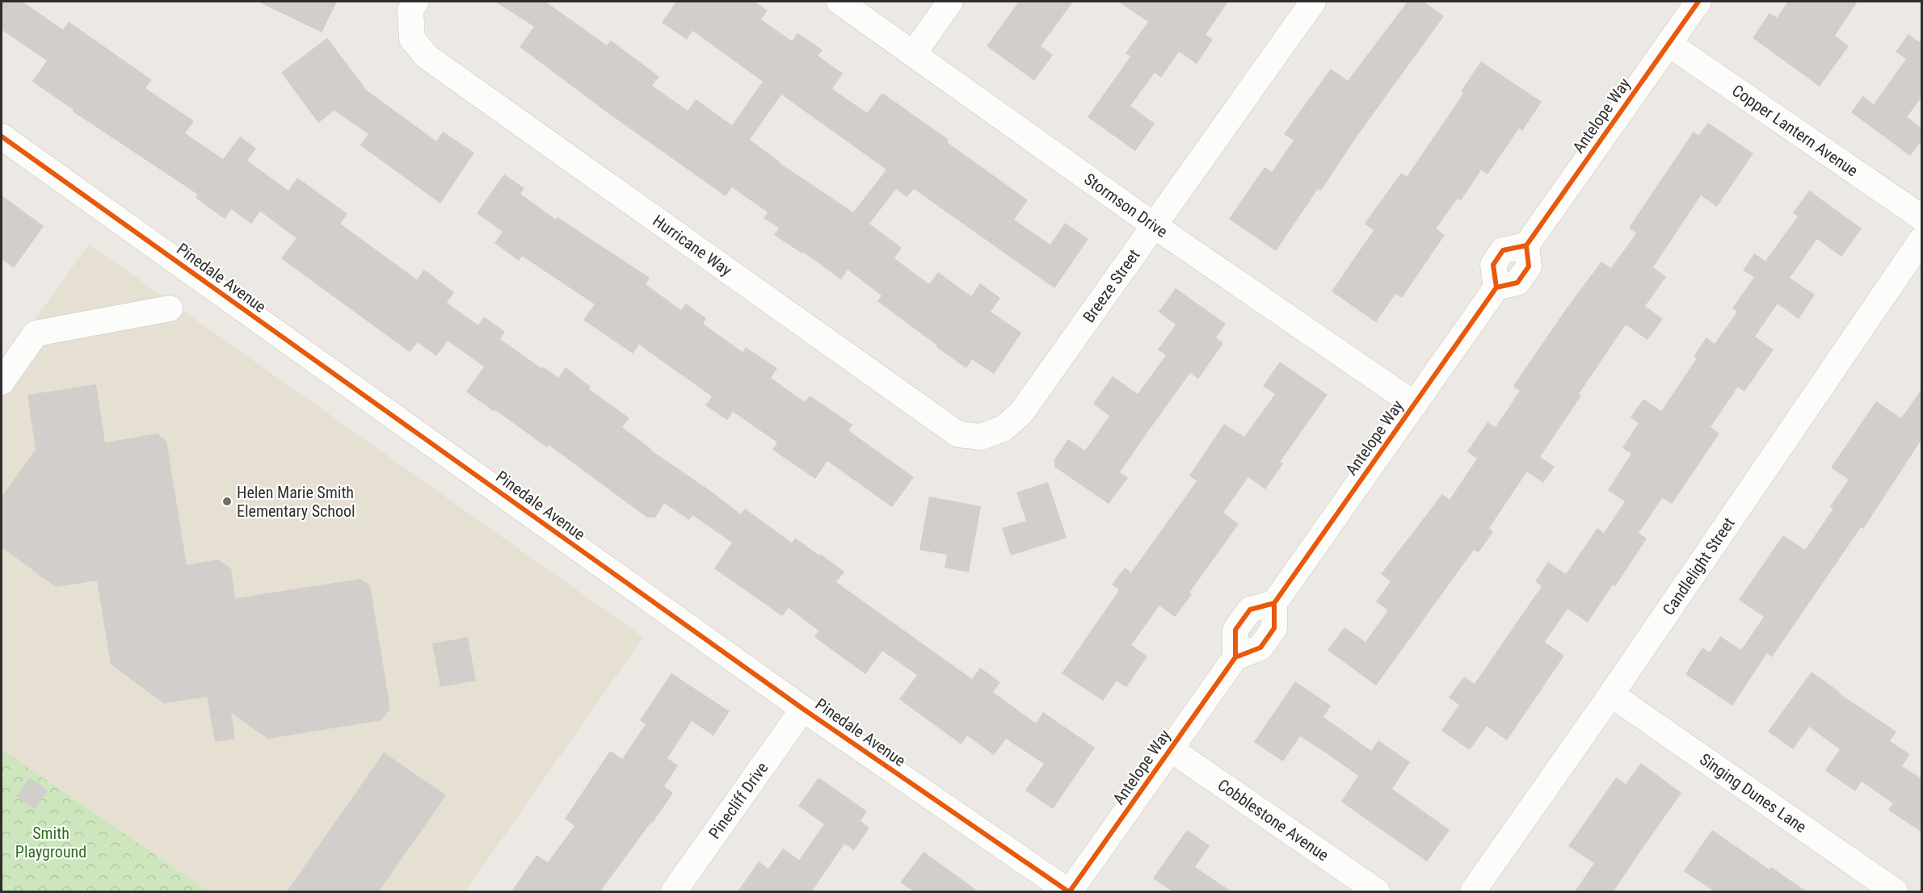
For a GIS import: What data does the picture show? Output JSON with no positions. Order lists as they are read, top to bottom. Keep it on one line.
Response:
{"streets":{"street":["Antelope Way","Copper Lantern Avenue","Stormson Drive","Hurricane Way","Pinedale Avenue","Breeze Street","Candlelight Street","Singing Dunes Lane","Pinecliff Drive","Cobblestone Avenue"]},"crossings":[["Antelope Way","Copper Lantern Avenue"],["Antelope Way","Stormson Drive"],["Antelope Way","Pinedale Avenue"],["Antelope Way","Cobblestone Avenue"],["Stormson Drive","Breeze Street"],["Hurricane Way","Breeze Street"],["Pinedale Avenue","Pinecliff Drive"],["Candlelight Street","Singing Dunes Lane"]],"parks":["Smith Playground"],"places":["Helen Marie Smith Elementary School"]}
